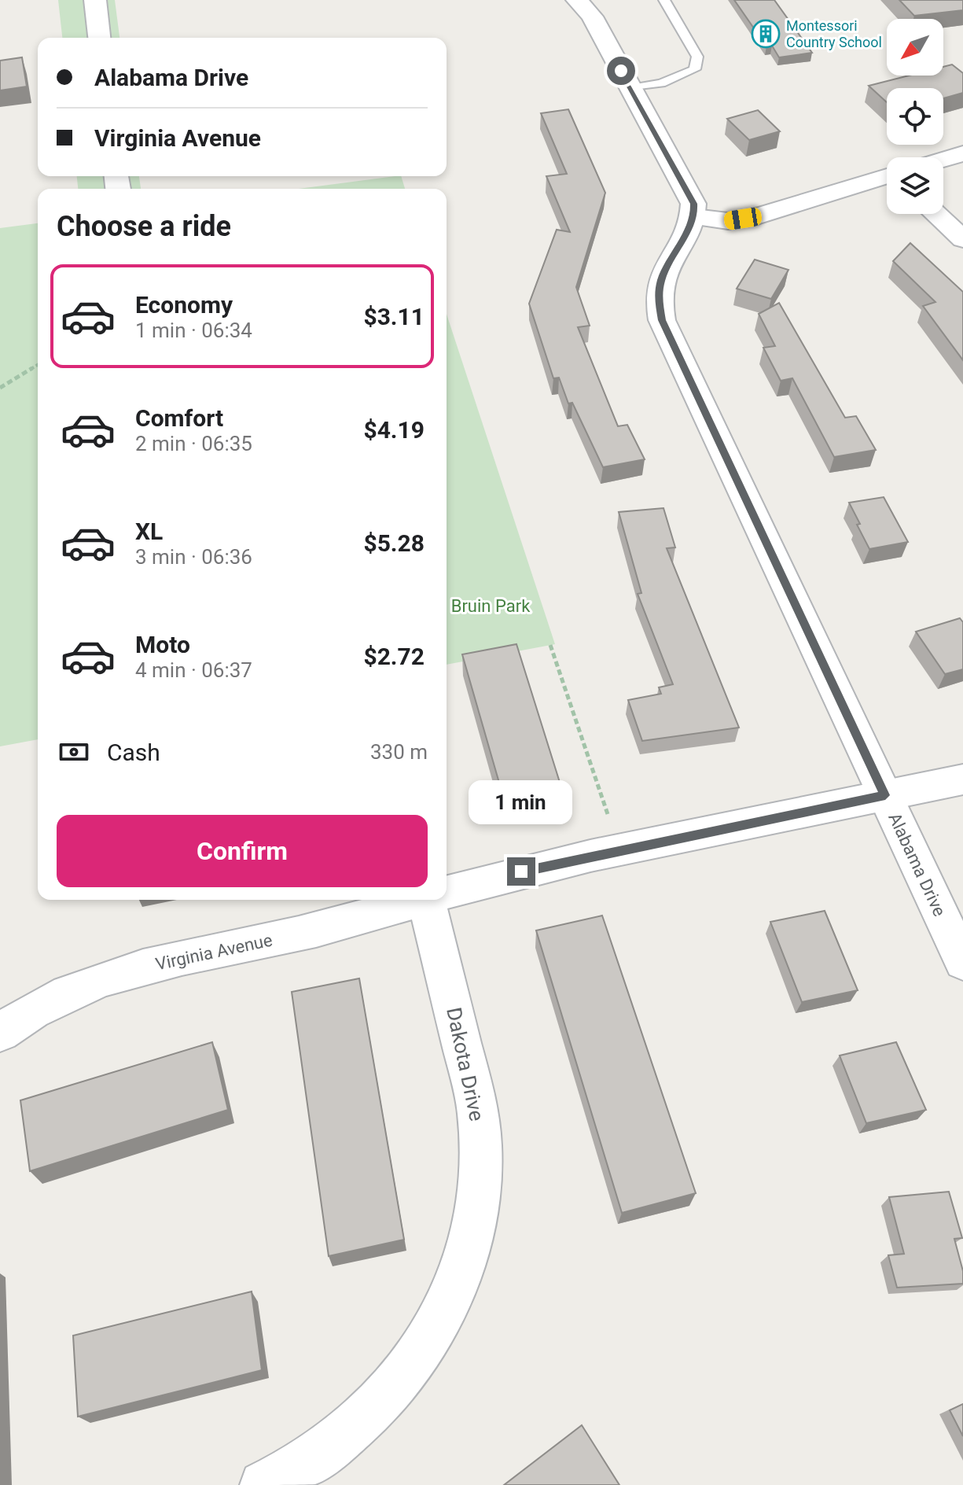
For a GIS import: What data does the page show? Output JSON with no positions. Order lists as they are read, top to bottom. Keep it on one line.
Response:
{"streets":{"street":["Alabama Drive","Virginia Avenue","Dakota Drive"]},"crossings":[["Alabama Drive","Virginia Avenue"]],"parks":["Bruin Park"],"places":{"building":["Montessori Country School"]},"north":"bottom left","page":{"banner":["Alabama Drive","Virginia Avenue"],"heading":"Choose a ride","list":[{"name":"Economy","note":"1 min · 06:34","value":"$3.11"},{"name":"Comfort","note":"2 min · 06:35","value":"$4.19"},{"name":"XL","note":"3 min · 06:36","value":"$5.28"},{"name":"Moto","note":"4 min · 06:37","value":"$2.72"}],"pay":["Cash","330 m"],"bubble":"1 min","buttons":"Confirm"}}
